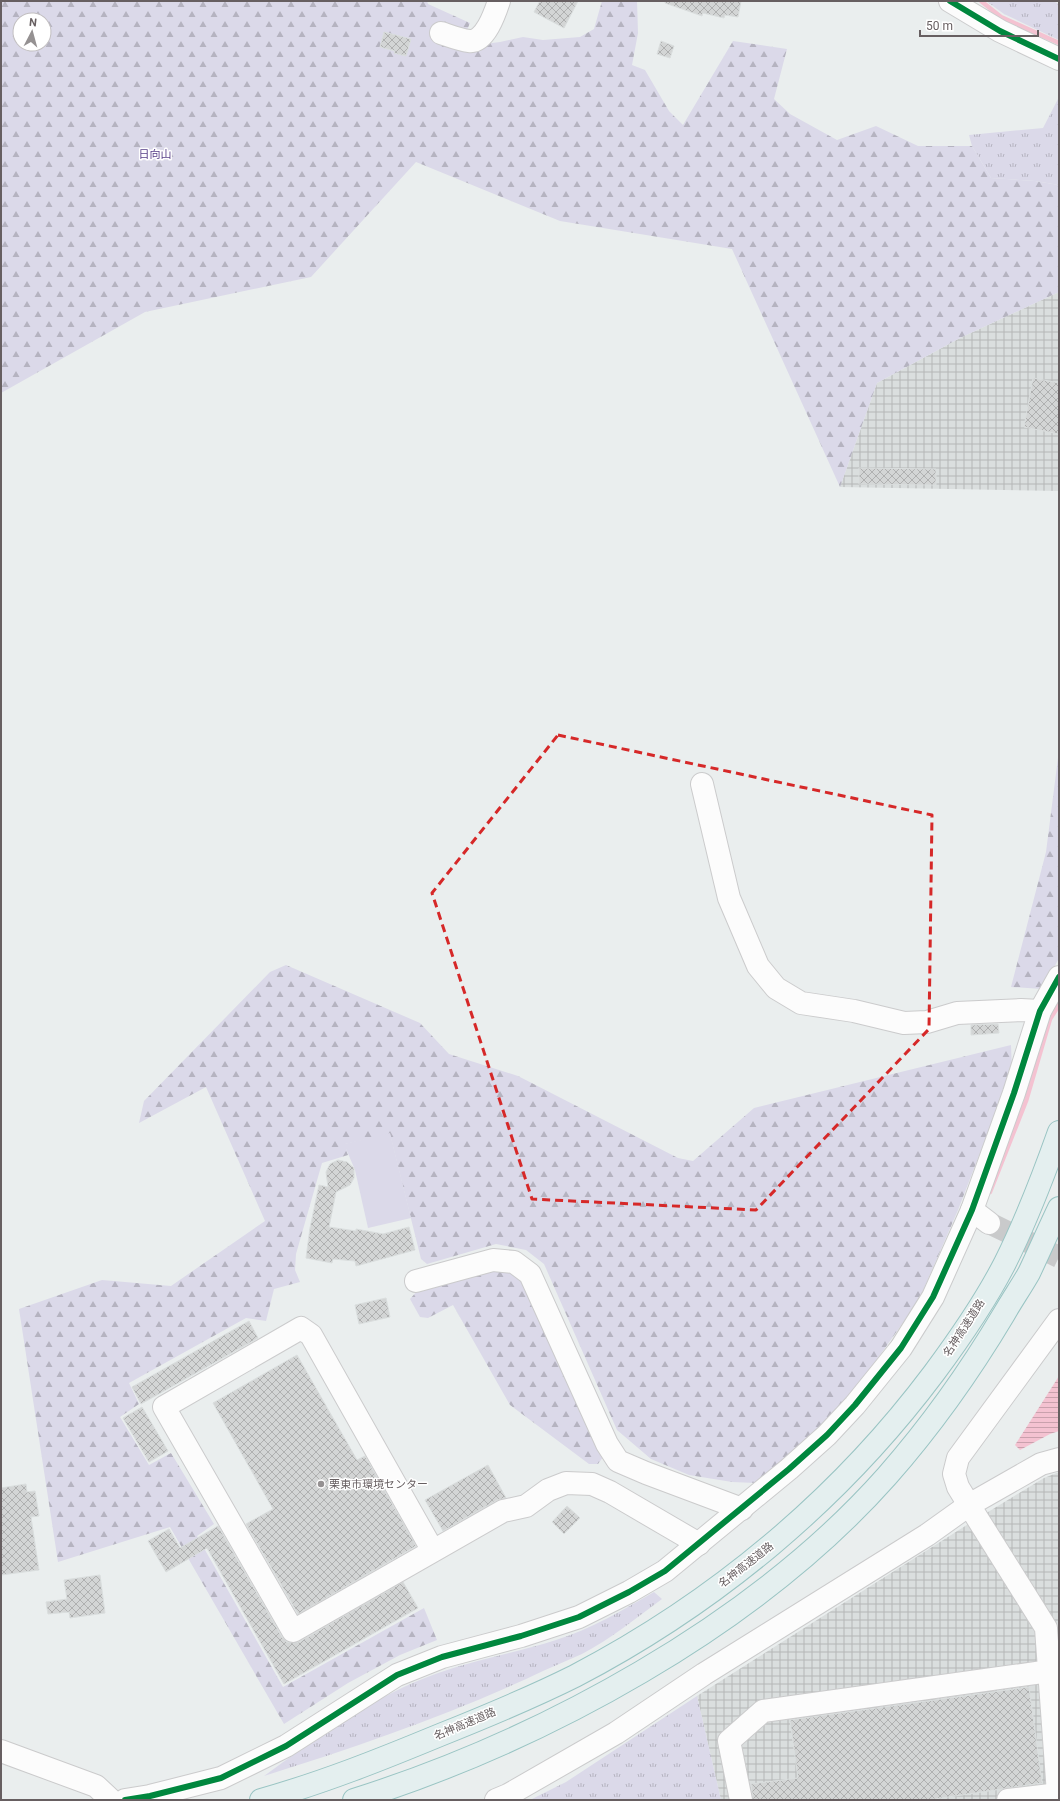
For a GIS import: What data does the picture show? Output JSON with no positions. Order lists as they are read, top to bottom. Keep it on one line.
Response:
{"streets":{"highway":["名神高速道路"]},"parks":["日向山"],"places":["栗東市環境センター"],"scale_bar":"50 m","north":"top"}
